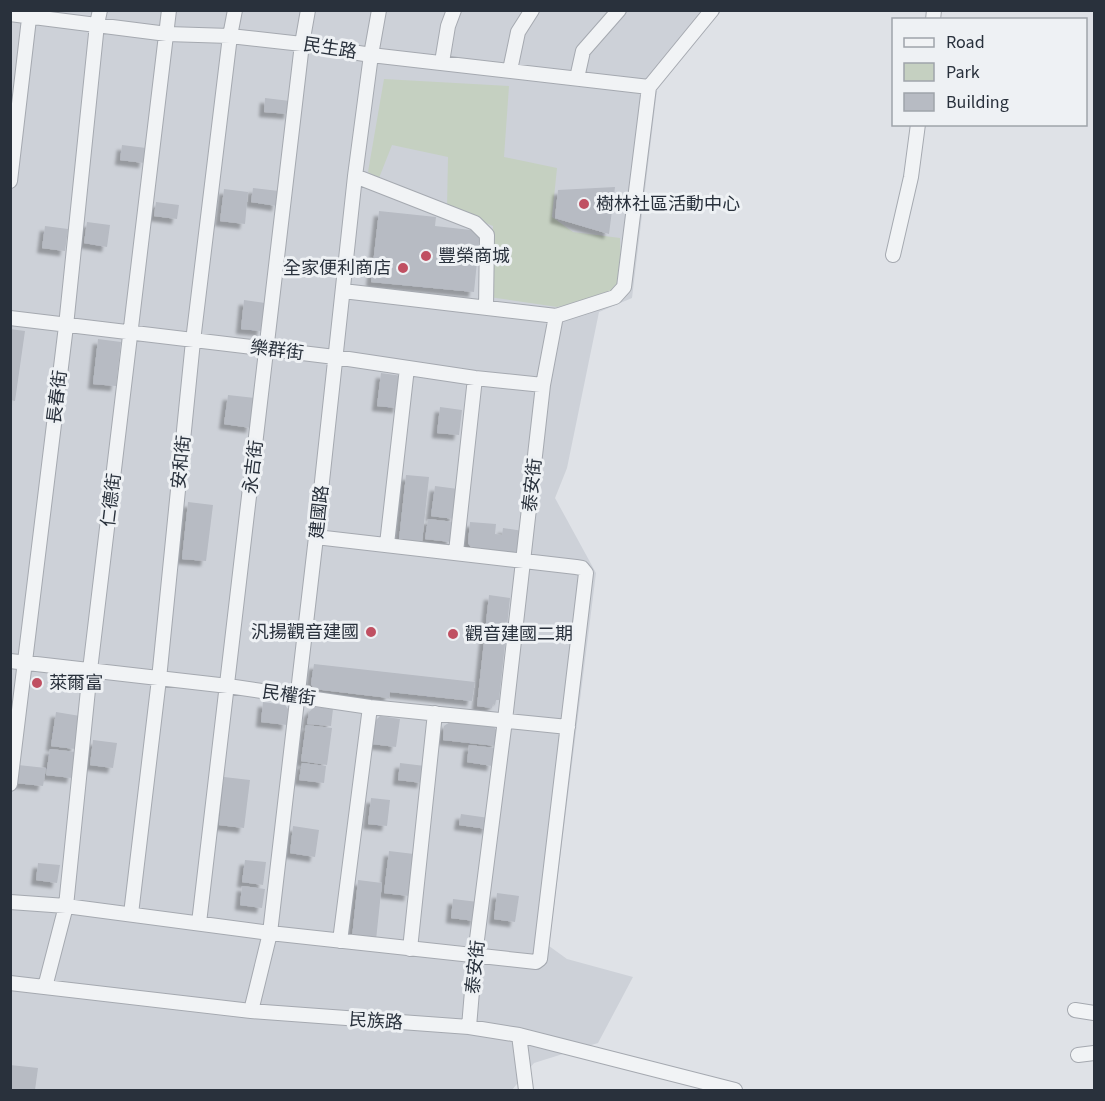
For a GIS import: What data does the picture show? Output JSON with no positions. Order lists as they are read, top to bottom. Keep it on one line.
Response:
{"streets":{"street":["民生路","樂群街","長春街","安和街","永吉街","泰安街","仁德街","建國路","民權街","民族路"]},"crossings":[["民生路","長春街"],["民生路","安和街"],["民生路","永吉街"],["民生路","仁德街"],["民生路","建國路"],["樂群街","長春街"],["樂群街","安和街"],["樂群街","永吉街"],["樂群街","泰安街"],["樂群街","仁德街"],["樂群街","建國路"],["長春街","民權街"],["安和街","民權街"],["永吉街","民權街"],["泰安街","民權街"],["泰安街","民族路"],["仁德街","民權街"],["仁德街","民族路"],["建國路","民權街"],["建國路","民族路"]],"places":["樹林社區活動中心","豐榮商城","全家便利商店","汎揚觀音建國","觀音建國二期","萊爾富"],"legend":["Road","Park","Building"]}
